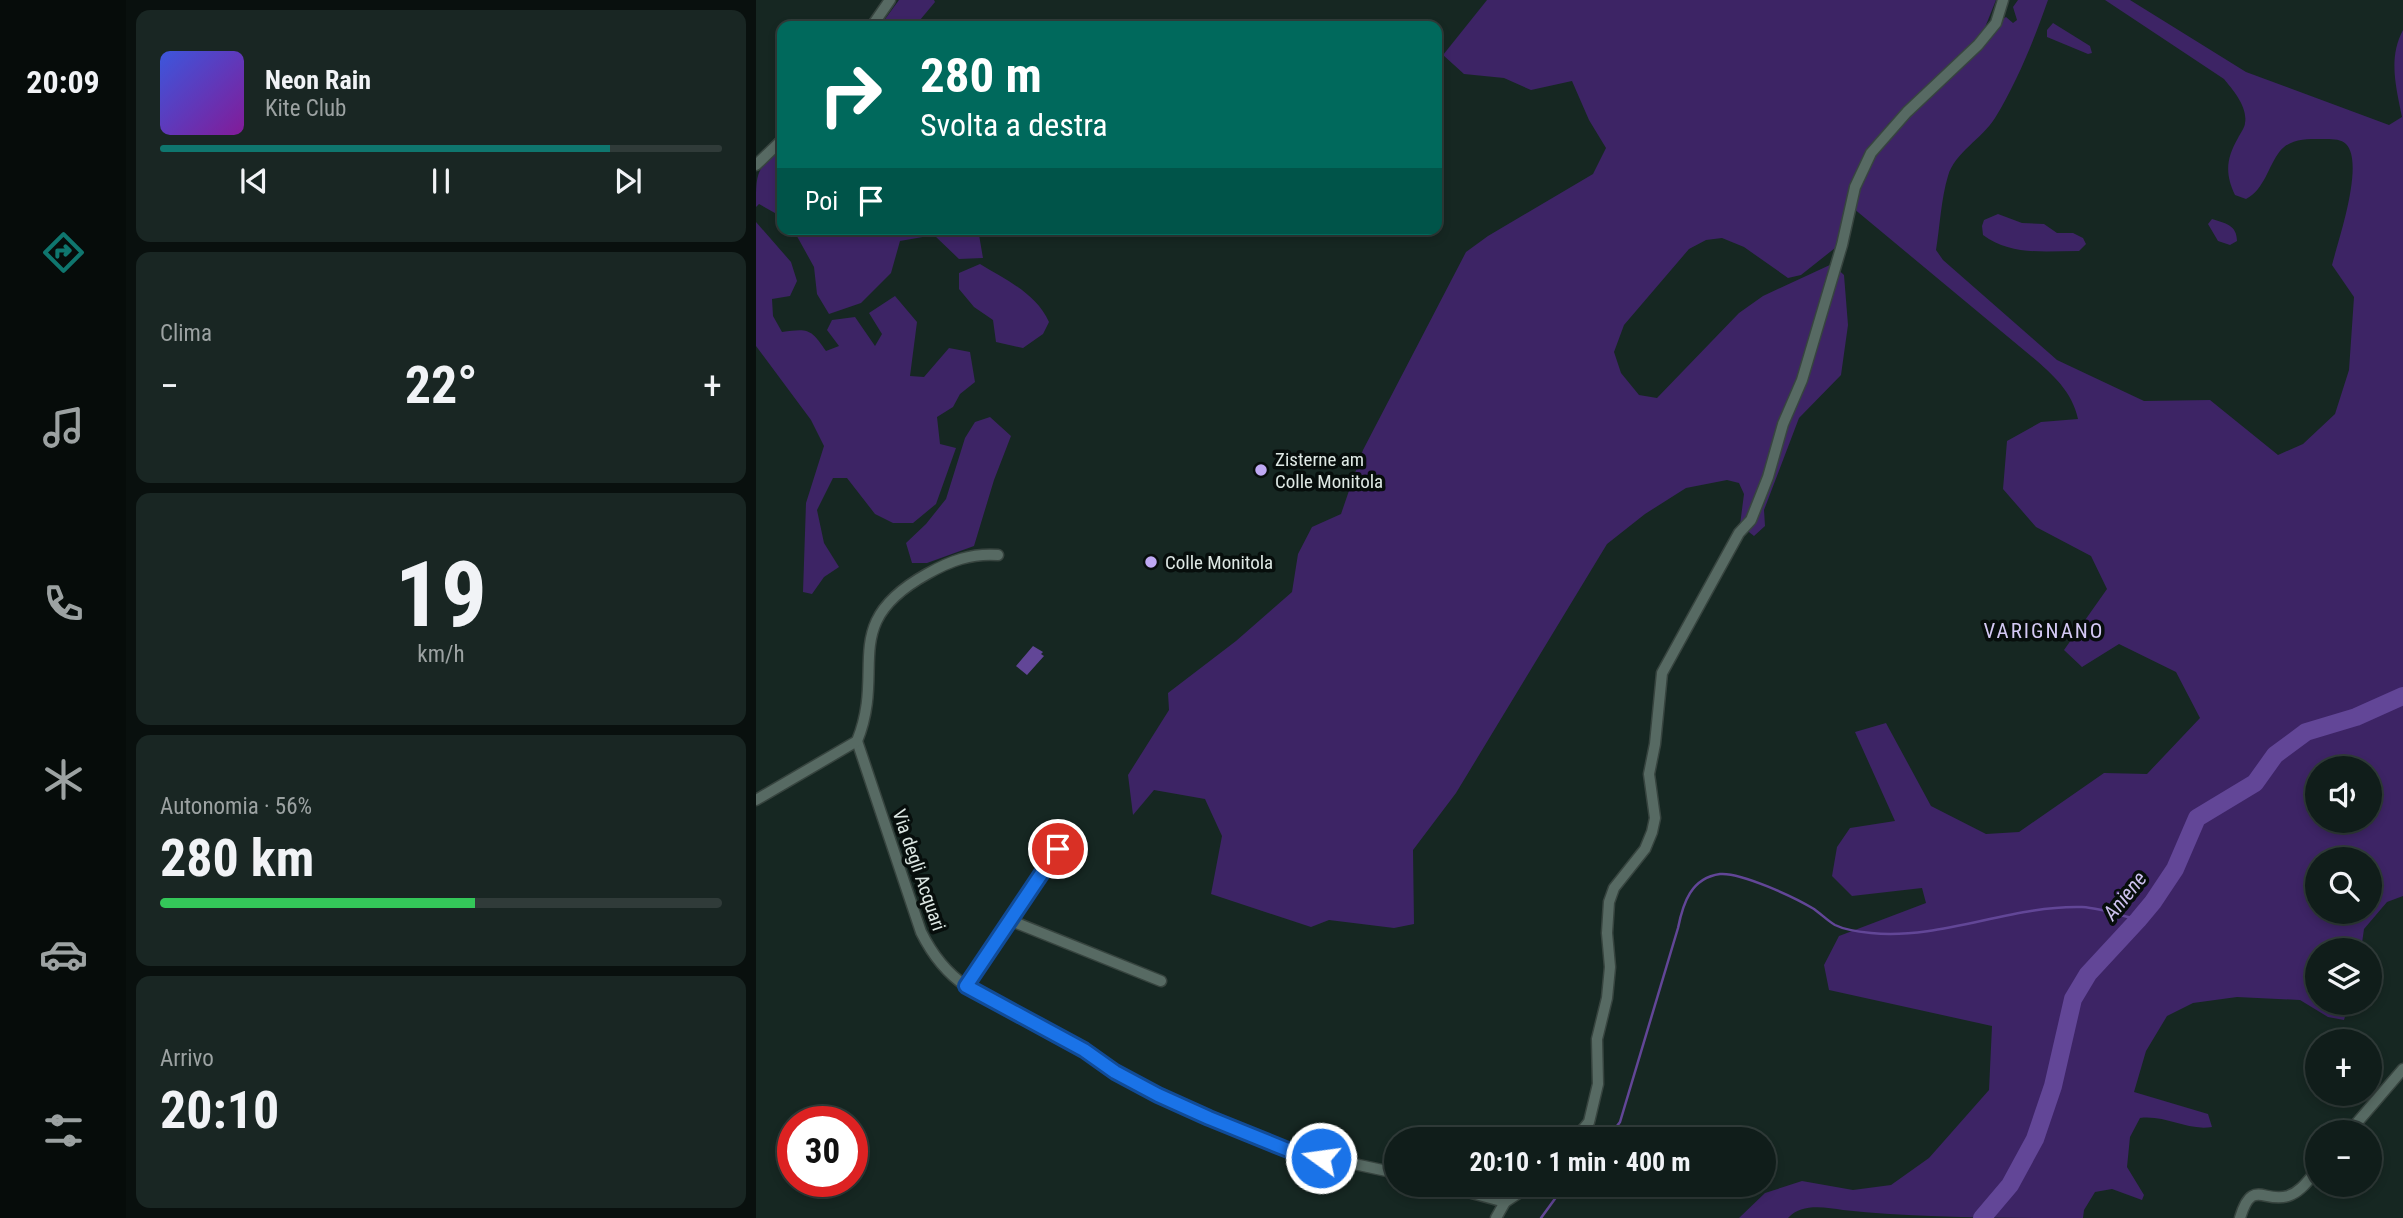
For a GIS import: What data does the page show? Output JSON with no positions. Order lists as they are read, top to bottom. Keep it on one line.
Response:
{"streets":{"street":["Via degli Acquari"]},"districts":["VARIGNANO"],"water":["Aniene"],"places":["Zisterne am Colle Monitola","Colle Monitola"],"page":{"tabs":"20:09","turn":["280 m","Svolta a destra"],"song":["Neon Rain","Kite Club"],"then":"Poi","tile":["Clima",["19","km/h"],["Autonomia · 56%","280 km"],["Arrivo","20:10"]],"heat":["−","22°","+"],"map_buttons":["+","−"],"limit":"30","trip":"20:10 · 1 min · 400 m"}}
